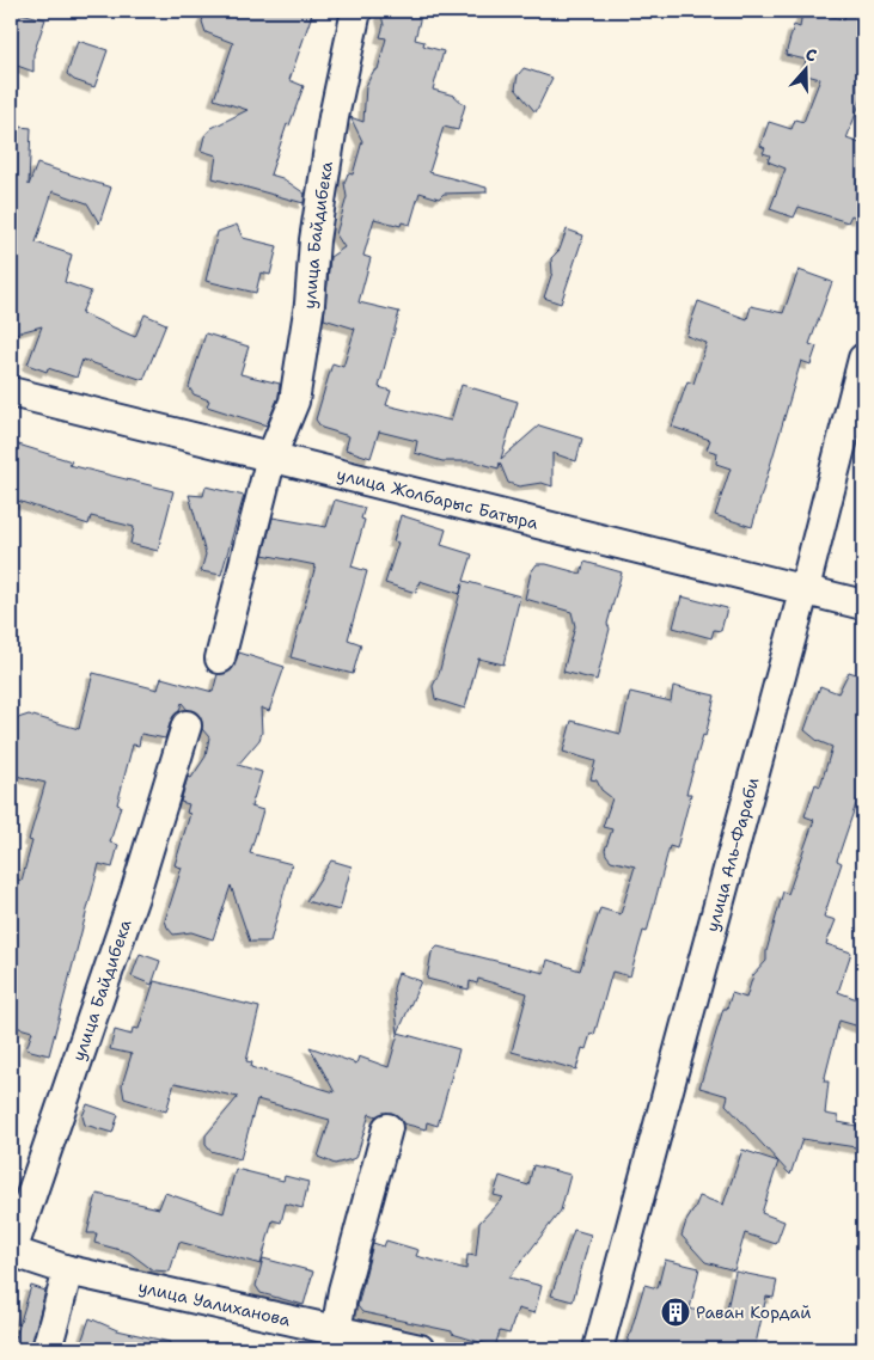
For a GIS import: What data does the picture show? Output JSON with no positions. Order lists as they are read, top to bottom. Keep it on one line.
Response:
{"streets":{"street":["улица Байдибека","улица Жолбарыс Батыра","улица Аль-Фараби","улица Уалиханова"]},"crossings":[["улица Байдибека","улица Жолбарыс Батыра"],["улица Байдибека","улица Уалиханова"],["улица Жолбарыс Батыра","улица Аль-Фараби"]],"places":{"building":["Раван Кордай"]},"north":"top"}
